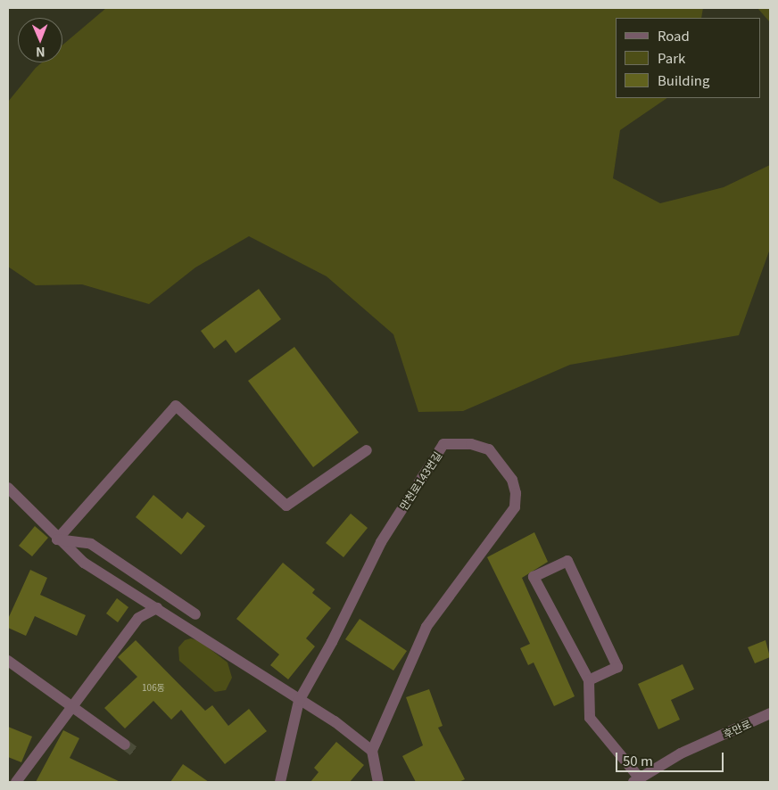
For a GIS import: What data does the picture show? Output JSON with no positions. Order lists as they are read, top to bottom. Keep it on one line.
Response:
{"streets":{"street":["만천로143번길","후만로"]},"house_numbers":["106동"],"legend":["Road","Park","Building"],"scale_bar":"50 m","north":"bottom"}
